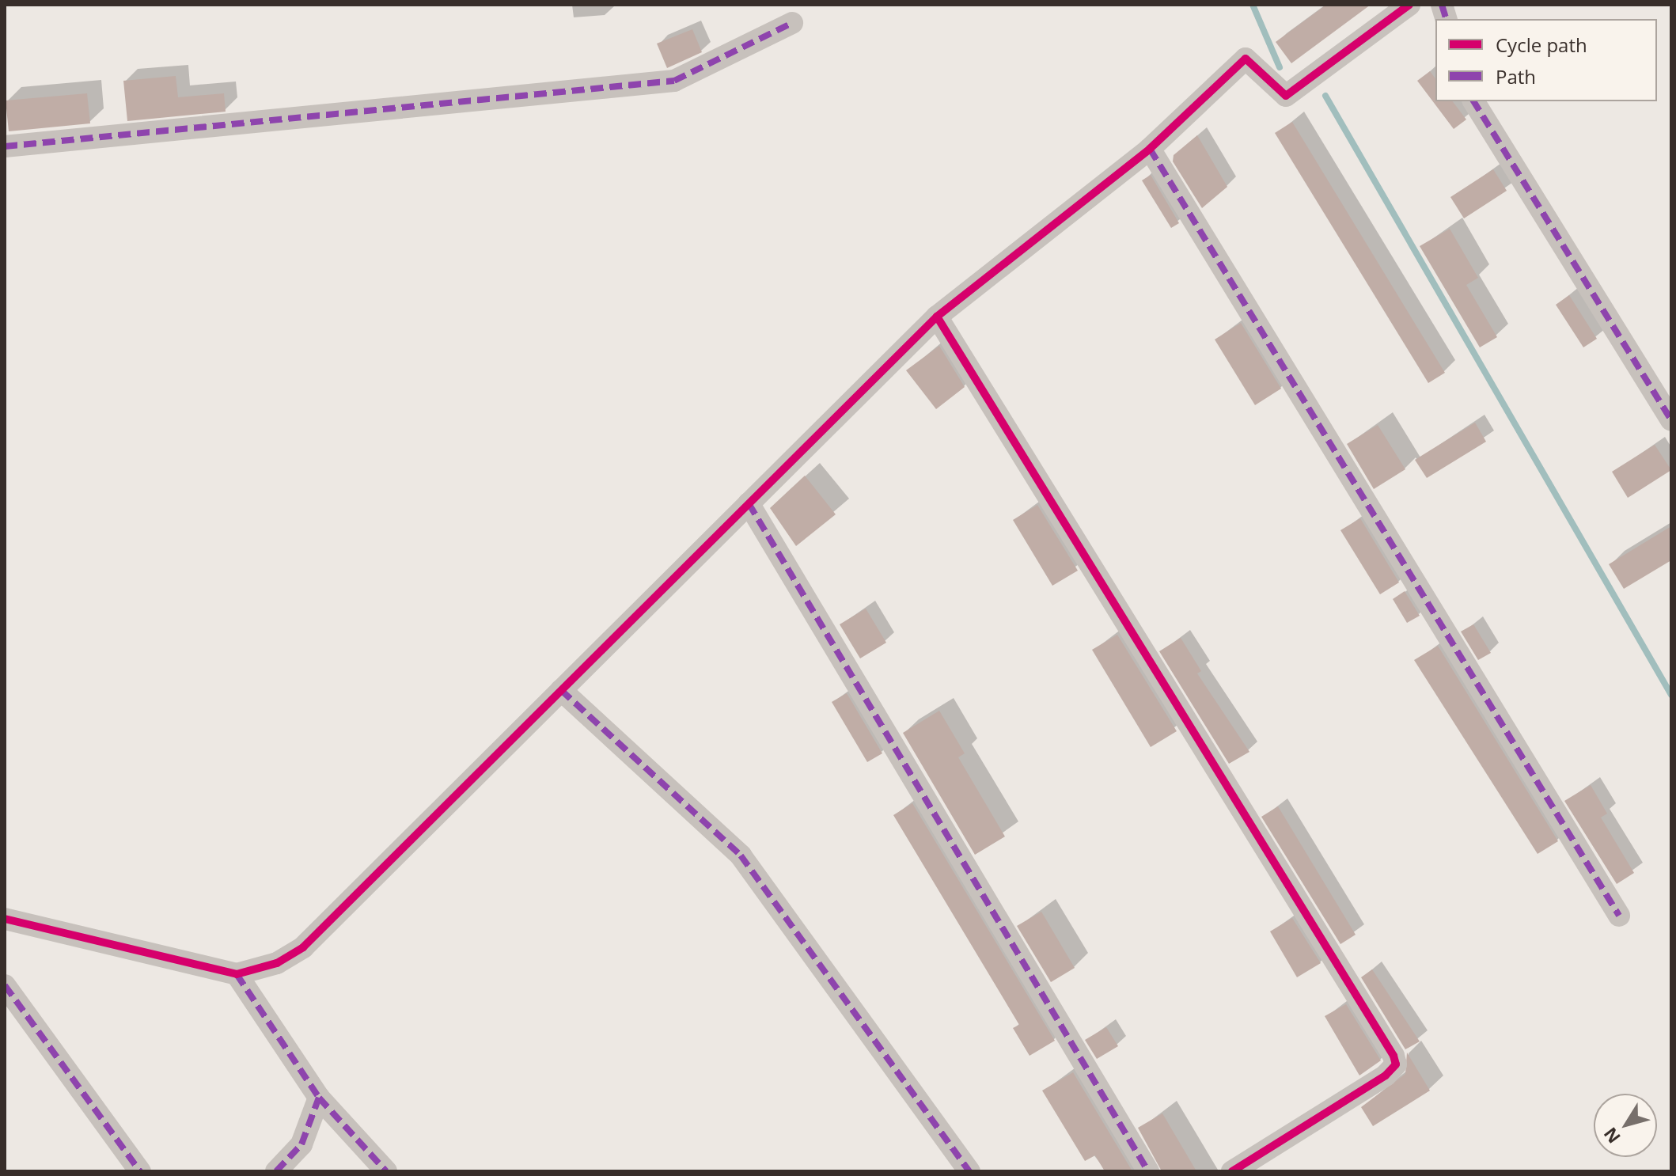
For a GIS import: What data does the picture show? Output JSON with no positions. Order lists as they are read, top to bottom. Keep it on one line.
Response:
{"legend":["Cycle path","Path"],"north":"bottom left"}
